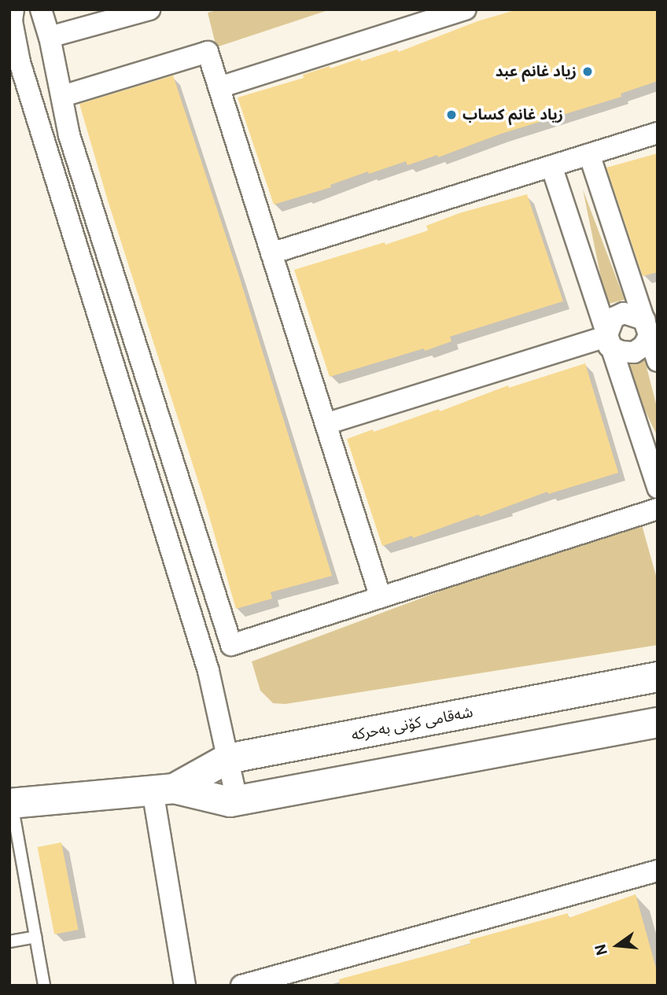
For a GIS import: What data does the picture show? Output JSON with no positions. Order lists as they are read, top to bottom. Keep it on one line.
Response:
{"streets":{"street":["شەقامی کۆنی بەحرکە"]},"places":["زياد غانم عبد","زياد غانم كساب"],"north":"left"}
